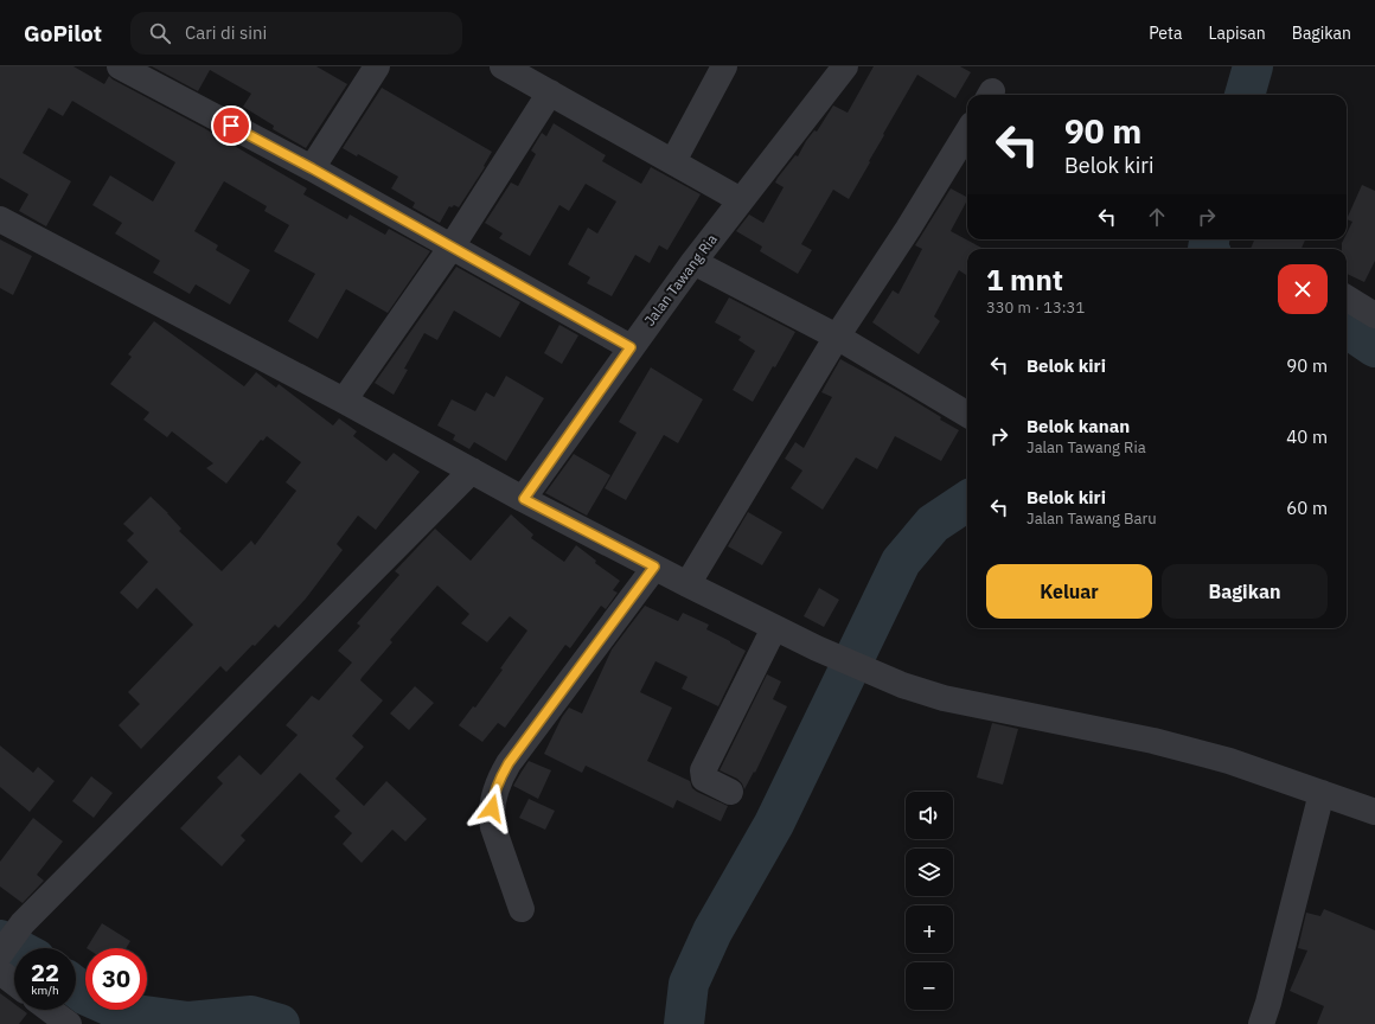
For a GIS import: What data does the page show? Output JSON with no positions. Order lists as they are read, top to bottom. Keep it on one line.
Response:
{"streets":{"street":["Jalan Tawang Ria"]},"page":{"header":"GoPilot","search":"Cari di sini","nav":["Peta","Lapisan","Bagikan"],"turn":["90 m","Belok kiri"],"heading":["1 mnt","330 m · 13:31"],"list":[{"name":"Belok kiri","value":"90 m"},{"name":"Belok kanan","note":"Jalan Tawang Ria","value":"40 m"},{"name":"Belok kiri","note":"Jalan Tawang Baru","value":"60 m"}],"buttons":["Keluar","Bagikan"],"map_buttons":["+","−"],"speed":"22 km/h","limit":"30"}}
